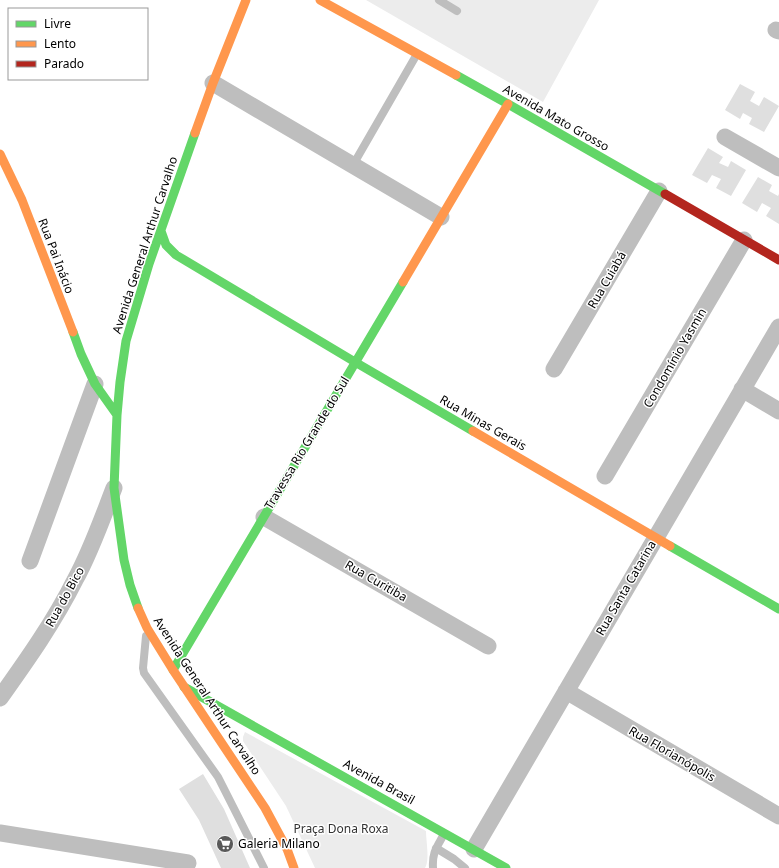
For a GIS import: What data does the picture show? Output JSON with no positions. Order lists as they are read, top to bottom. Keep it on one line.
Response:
{"streets":{"main road":["Avenida Mato Grosso","Avenida General Arthur Carvalho","Rua Pai Inácio","Rua Minas Gerais","Travessa Rio Grande do Sul","Avenida Brasil"],"street":["Rua Cuiabá","Condomínio Yasmin","Rua Curitiba","Rua Santa Catarina","Rua do Bico","Rua Florianópolis"]},"crossings":[["Avenida Mato Grosso","Rua Cuiabá"],["Avenida Mato Grosso","Condomínio Yasmin"],["Avenida Mato Grosso","Travessa Rio Grande do Sul"],["Avenida General Arthur Carvalho","Rua Pai Inácio"],["Avenida General Arthur Carvalho","Rua Minas Gerais"],["Avenida General Arthur Carvalho","Travessa Rio Grande do Sul"],["Avenida General Arthur Carvalho","Rua do Bico"],["Avenida General Arthur Carvalho","Avenida Brasil"],["Rua Minas Gerais","Travessa Rio Grande do Sul"],["Rua Minas Gerais","Rua Santa Catarina"],["Travessa Rio Grande do Sul","Rua Curitiba"],["Rua Santa Catarina","Rua Florianópolis"],["Rua Santa Catarina","Avenida Brasil"]],"parks":["Praça Dona Roxa"],"places":{"supermarket":["Galeria Milano"]},"legend":["Livre","Lento","Parado"]}
